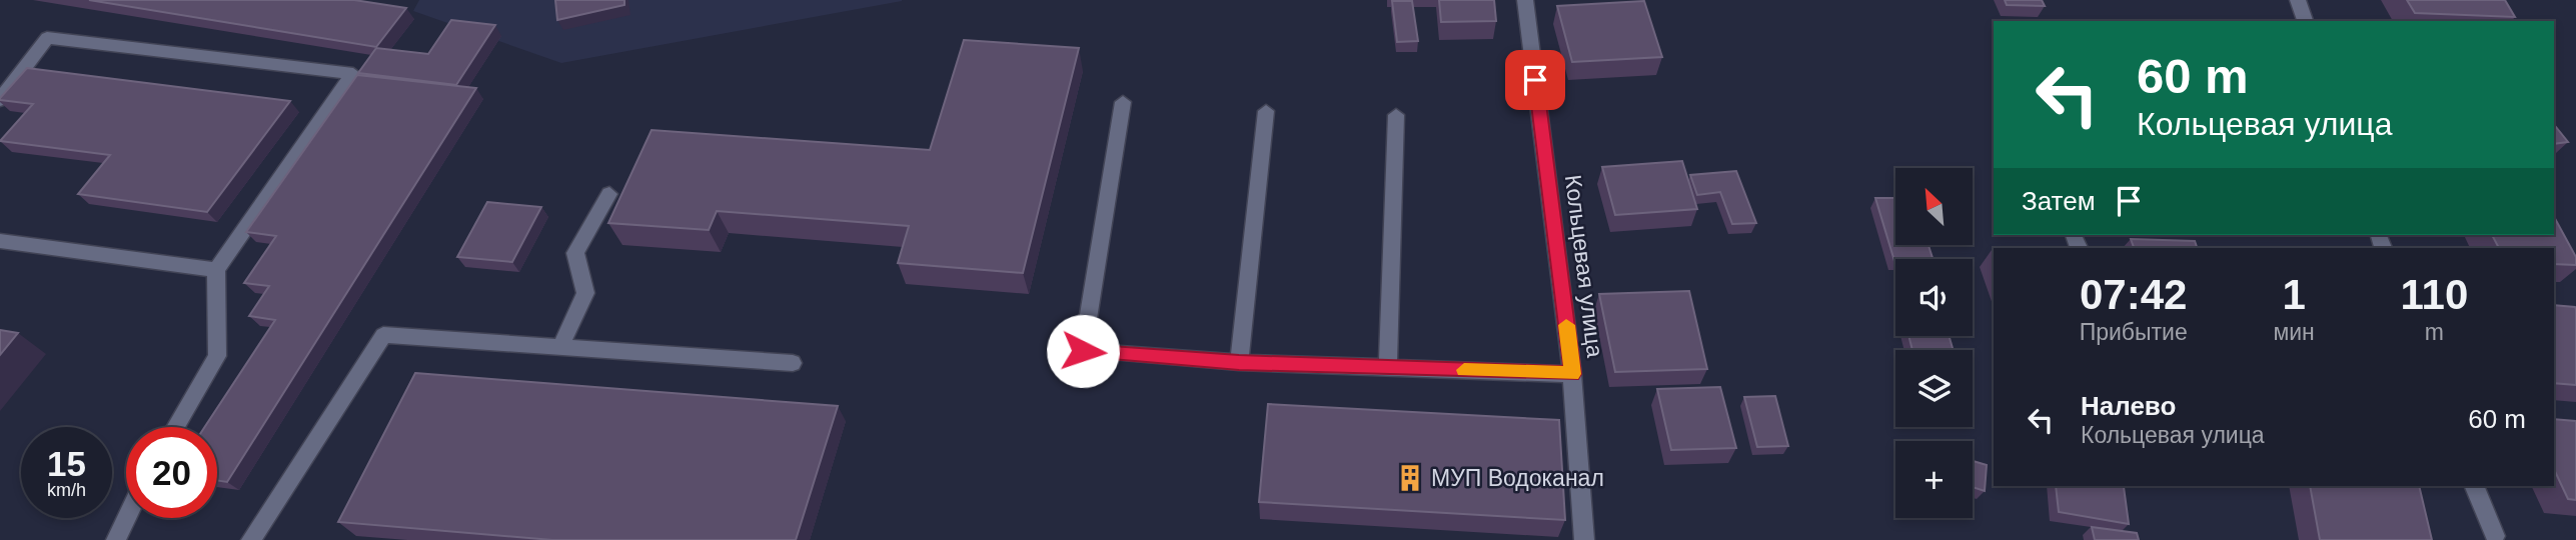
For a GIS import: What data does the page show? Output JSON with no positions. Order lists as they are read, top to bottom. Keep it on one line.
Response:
{"streets":{"street":["Кольцевая улица"]},"places":{"building":["МУП Водоканал"]},"north":"top left","page":{"turn":["60 m","Кольцевая улица"],"map_buttons":"+","then":"Затем","eta":["07:42","Прибытие","1","мин","110","m"],"list":[{"name":"Налево","note":"Кольцевая улица","value":"60 m"}],"speed":"15 km/h","limit":"20"}}
